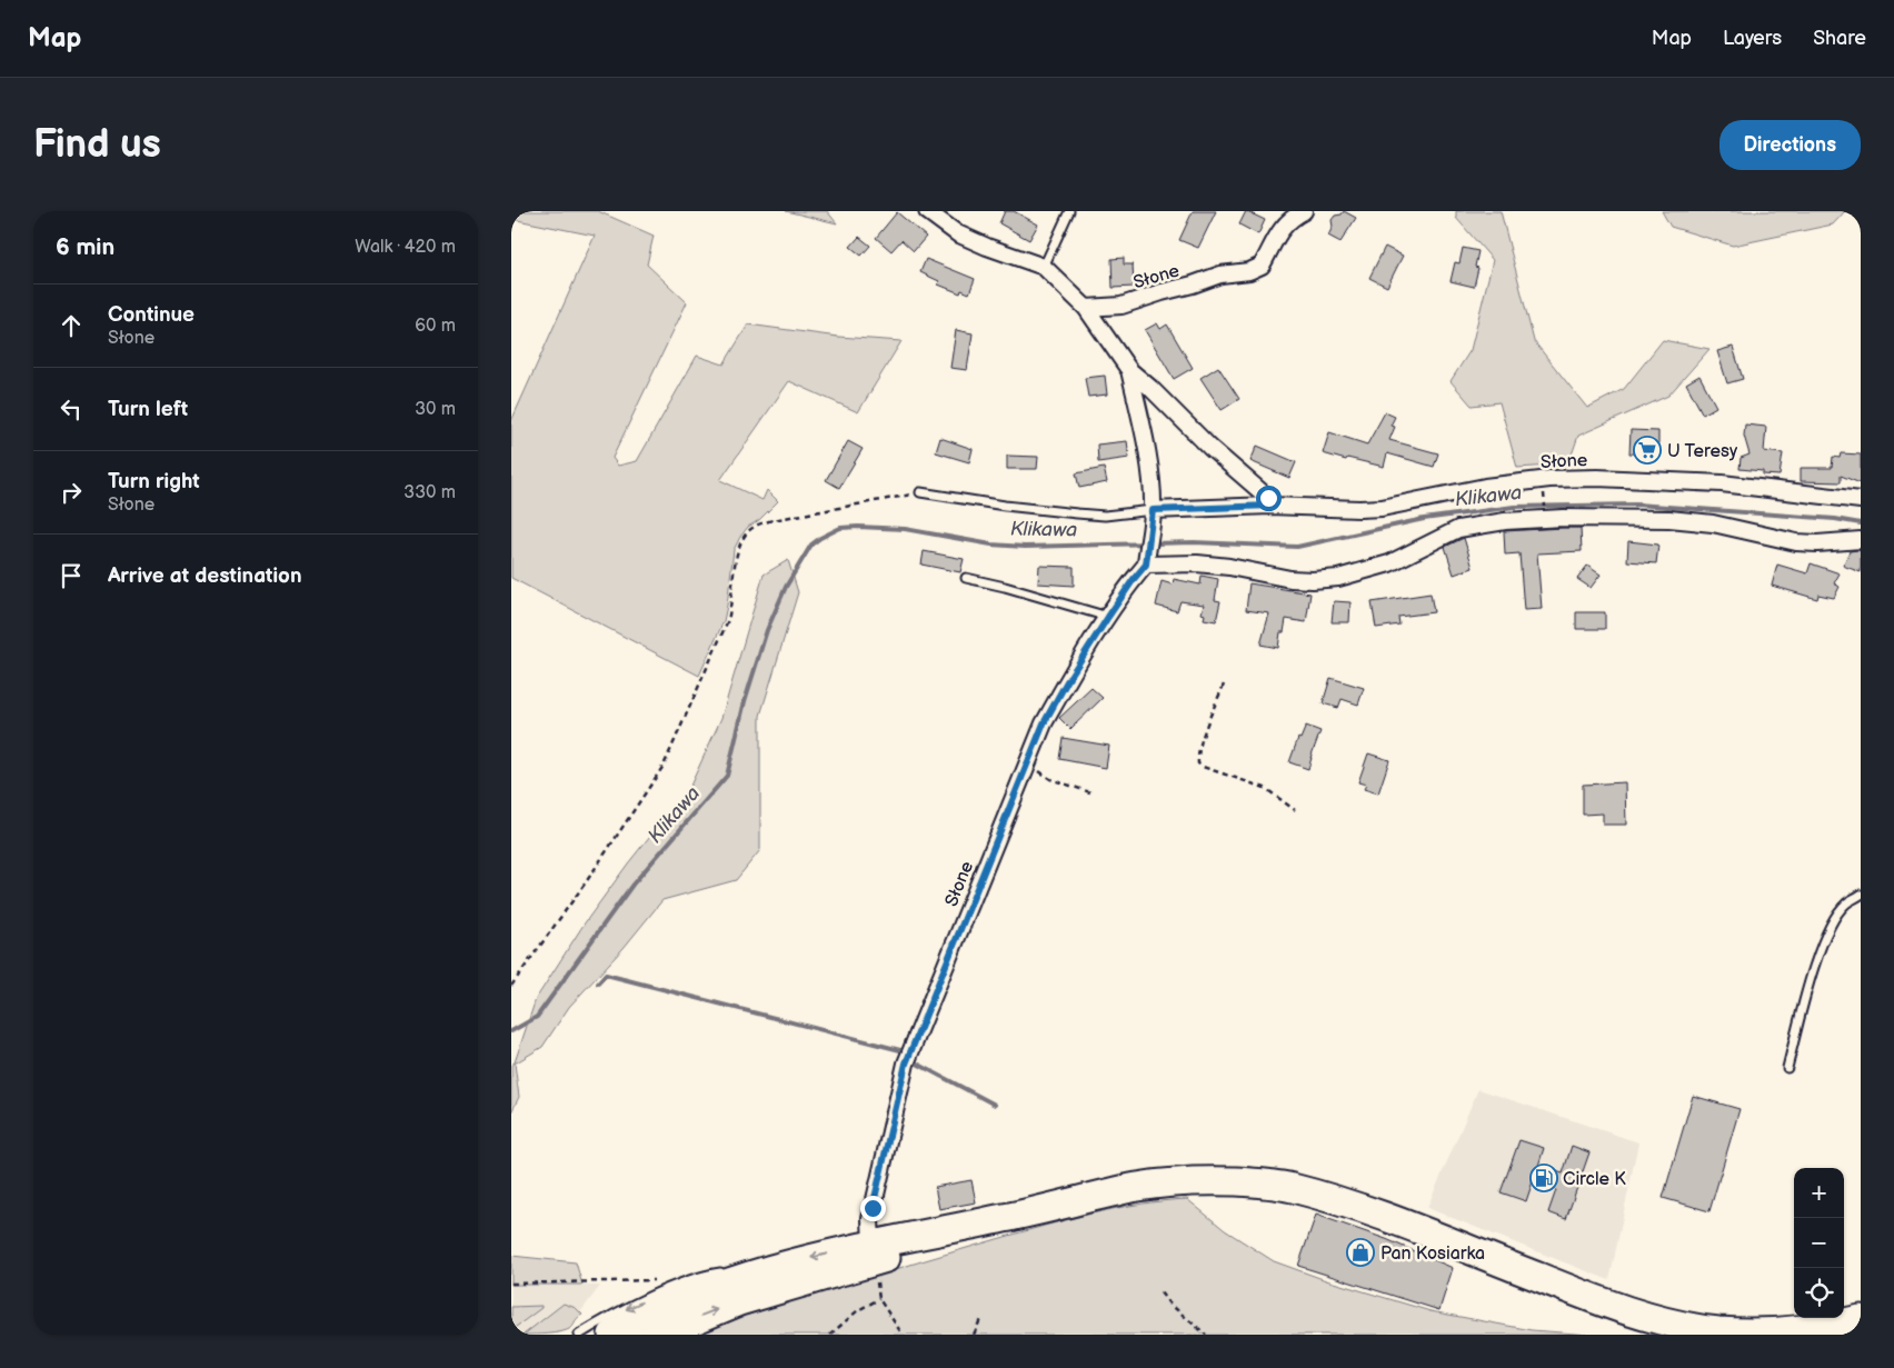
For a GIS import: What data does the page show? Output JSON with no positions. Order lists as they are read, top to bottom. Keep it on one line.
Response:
{"streets":{"street":["Słone"]},"water":["Klikawa"],"places":{"supermarket":["U Teresy"],"fuel station":["Circle K"],"shop":["Pan Kosiarka"]},"page":{"header":"Map","nav":["Map","Layers","Share"],"buttons":"Directions","title":"Find us","heading":["6 min","Walk · 420 m"],"list":[["Continue","Słone","60 m"],["Turn left","30 m"],["Turn right","Słone","330 m"],"Arrive at destination"],"map_buttons":["+","−"]}}
